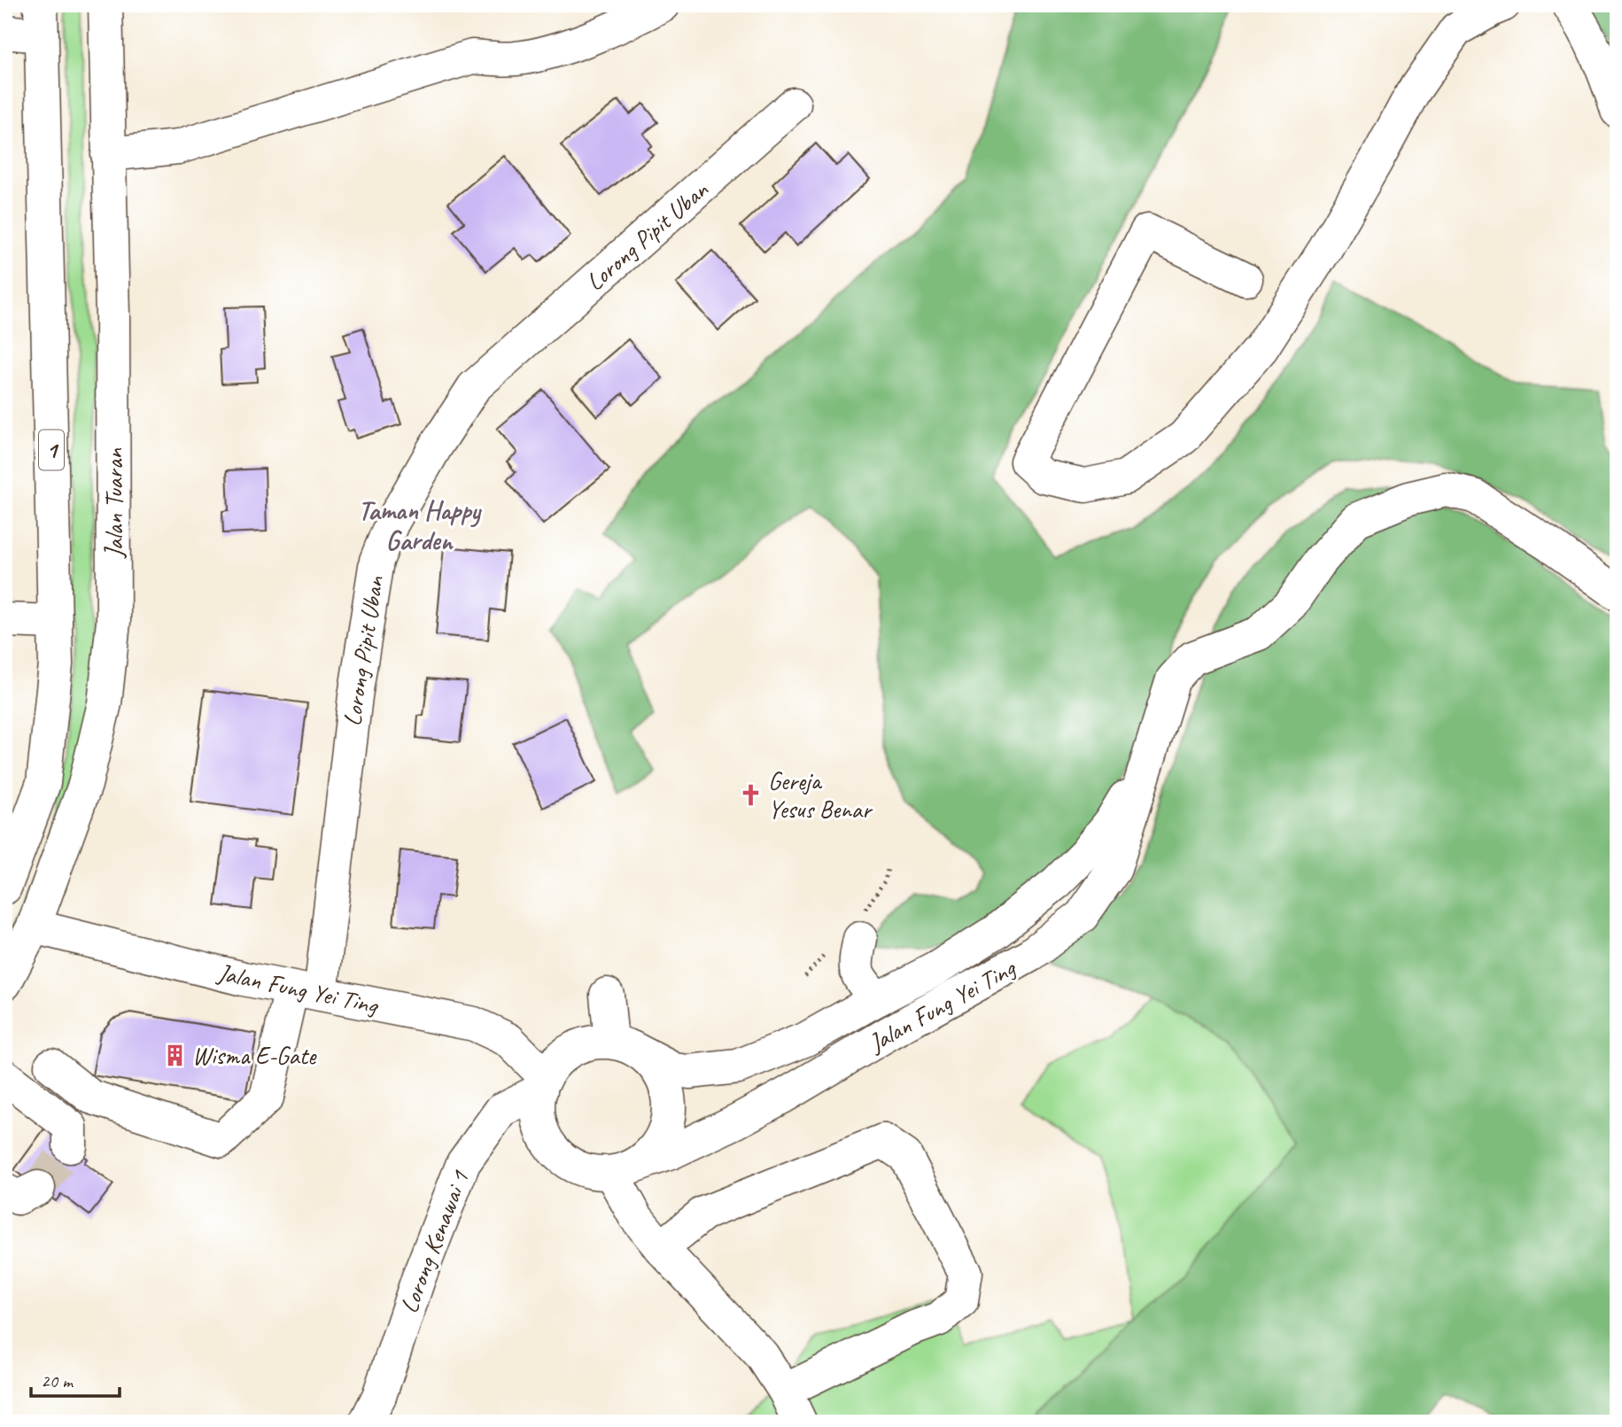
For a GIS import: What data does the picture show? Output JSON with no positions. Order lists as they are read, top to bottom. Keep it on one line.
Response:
{"streets":{"street":["Lorong Pipit Uban","1","Jalan Tuaran","Jalan Fung Yei Ting","Lorong Kenawai 1"]},"crossings":[["Lorong Pipit Uban","Jalan Fung Yei Ting"],["Jalan Tuaran","Jalan Fung Yei Ting"],["Jalan Fung Yei Ting","Lorong Kenawai 1"]],"districts":["Taman Happy Garden"],"places":{"church":["Gereja Yesus Benar"],"building":["Wisma E-Gate"]},"scale_bar":"20 m"}
